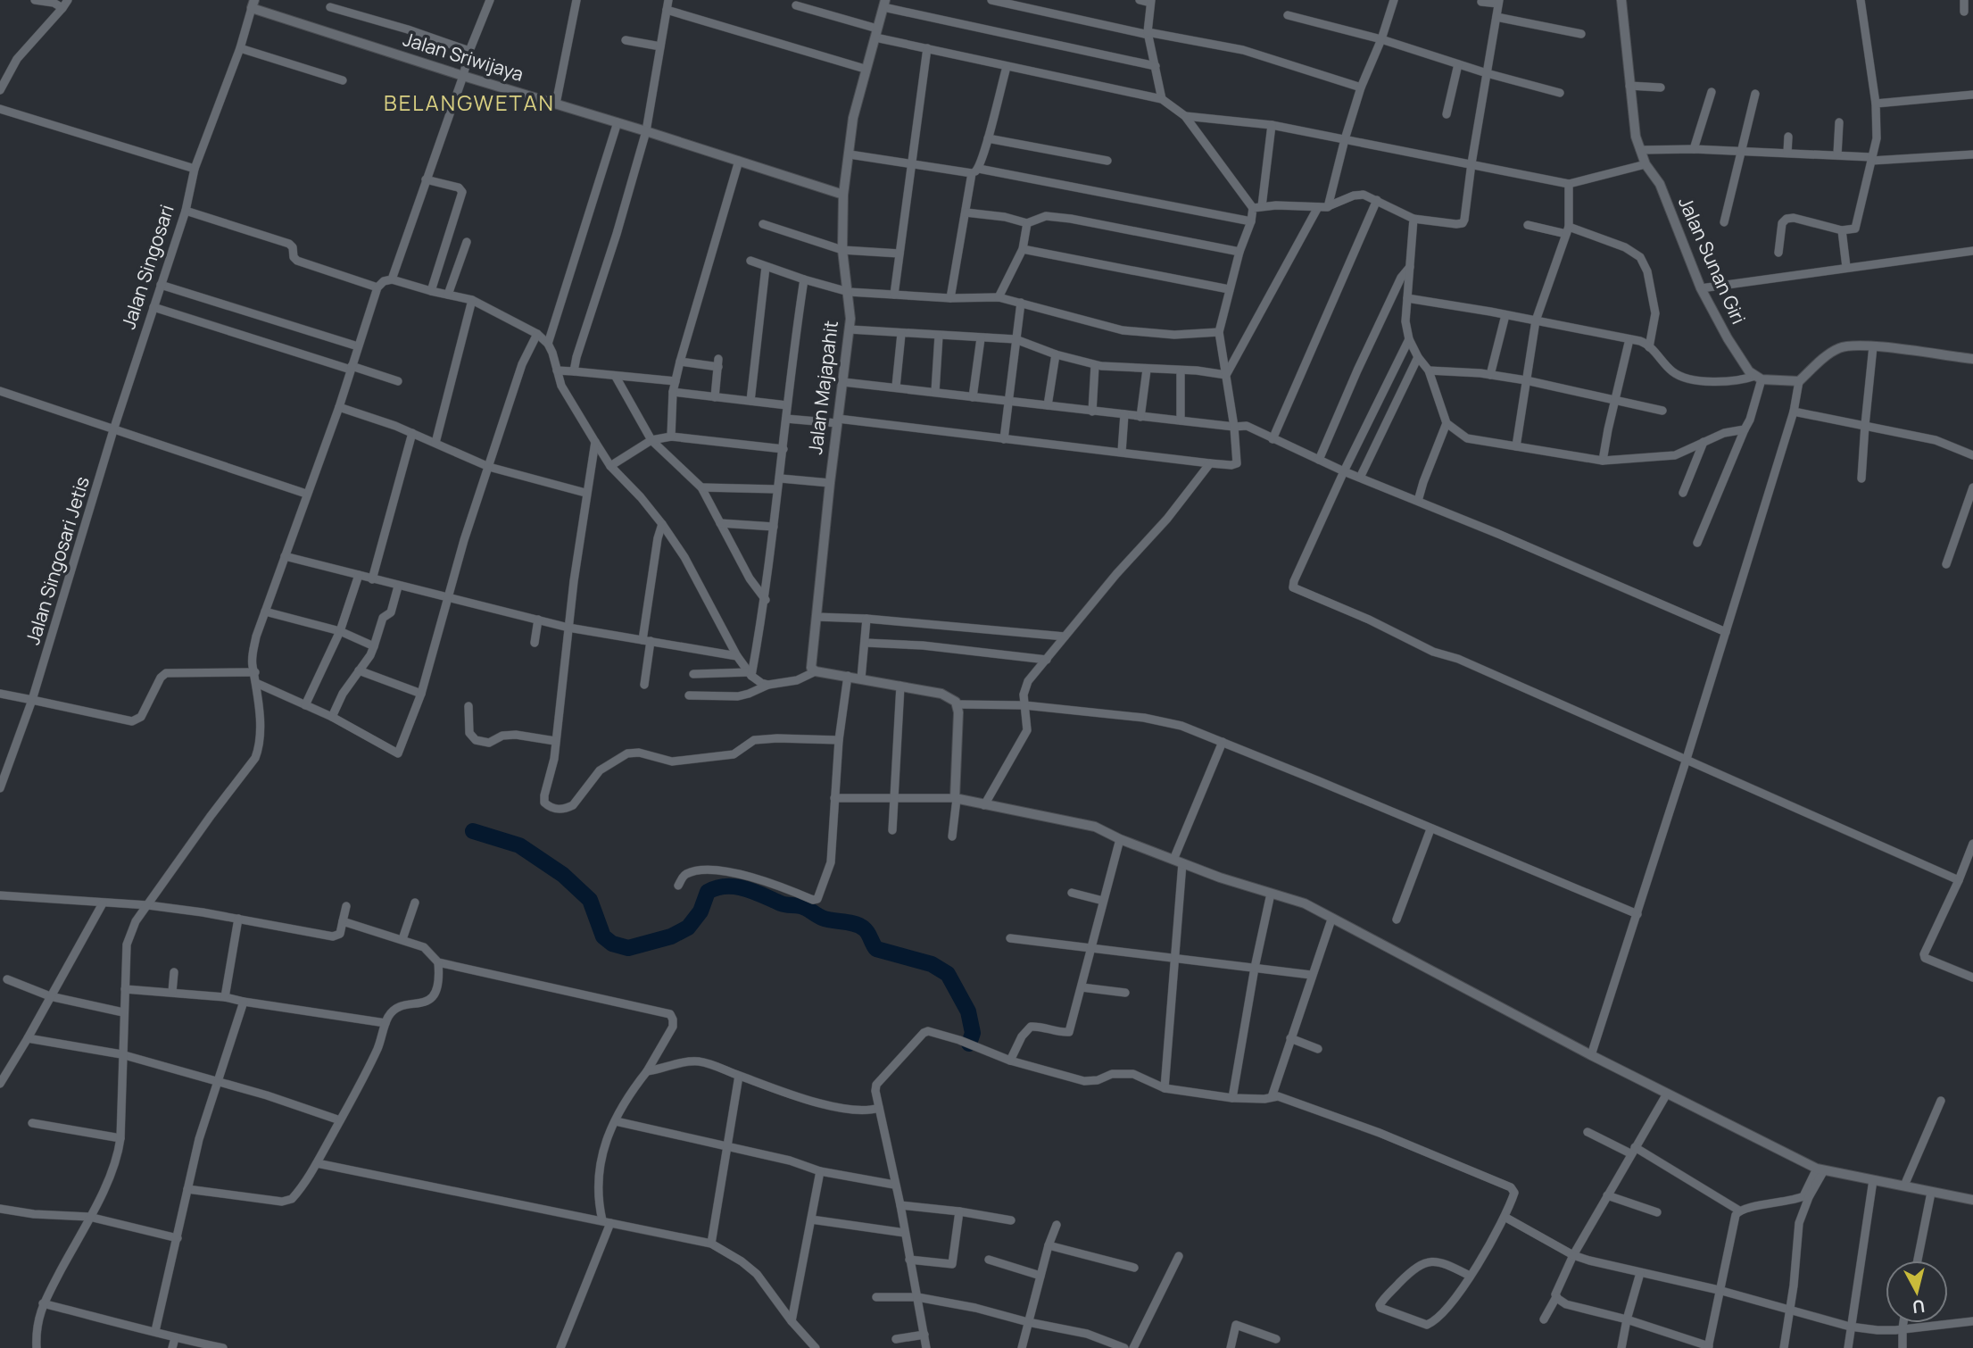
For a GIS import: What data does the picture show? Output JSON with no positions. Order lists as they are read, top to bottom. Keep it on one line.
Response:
{"streets":{"street":["Jalan Sriwijaya","Jalan Sunan Giri","Jalan Singosari","Jalan Majapahit","Jalan Singosari Jetis"]},"crossings":[["Jalan Sriwijaya","Jalan Singosari"],["Jalan Sriwijaya","Jalan Majapahit"],["Jalan Singosari","Jalan Singosari Jetis"]],"districts":["BELANGWETAN"],"north":"bottom"}
